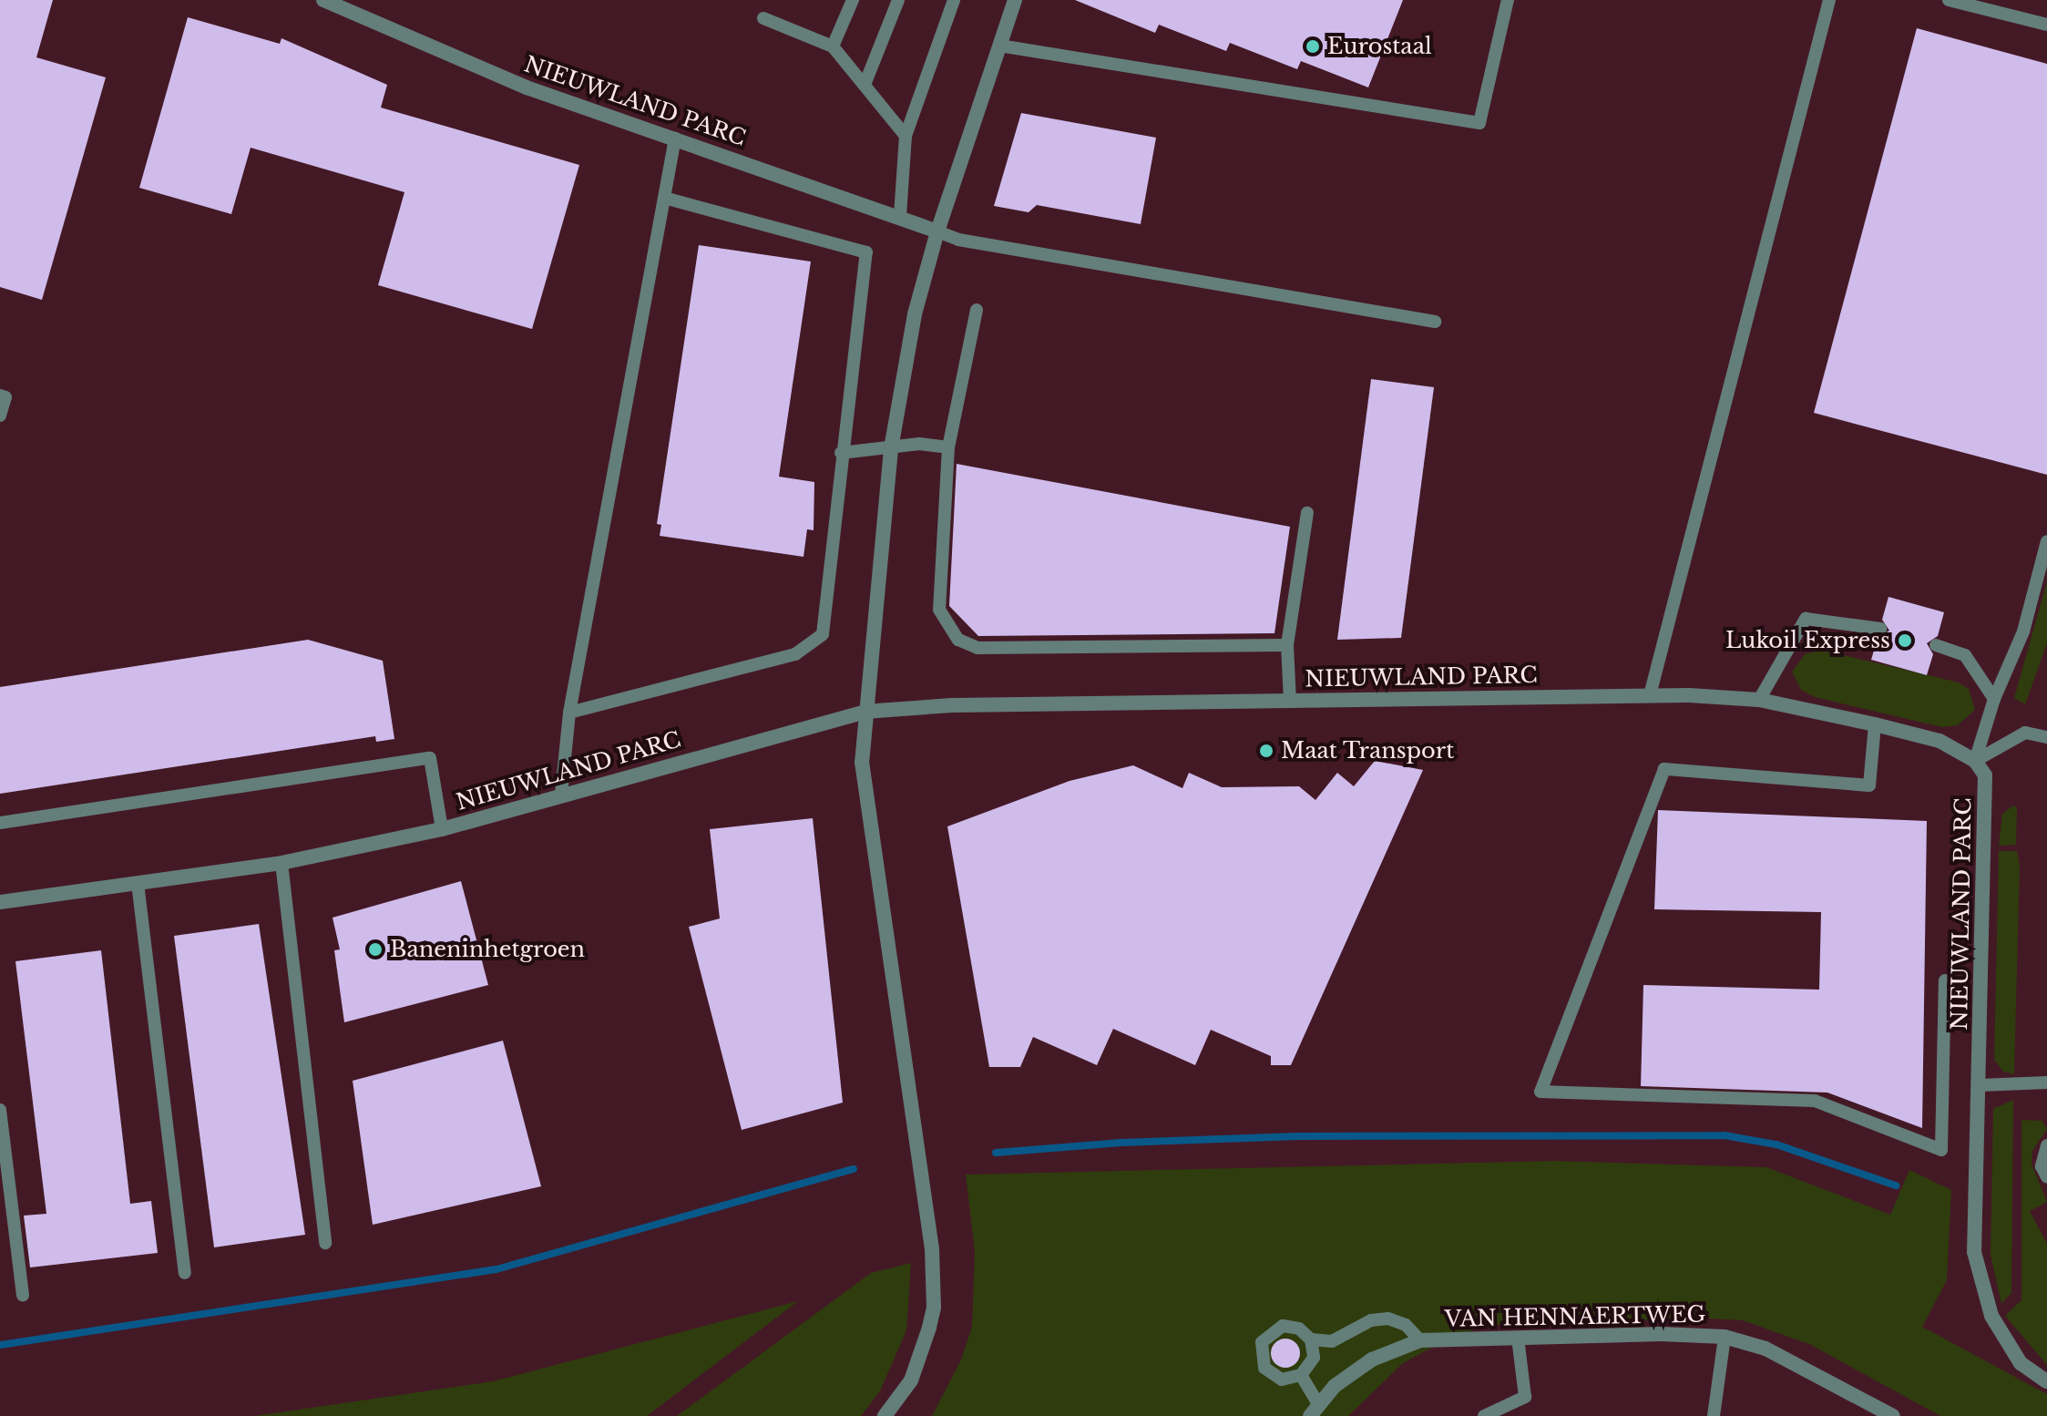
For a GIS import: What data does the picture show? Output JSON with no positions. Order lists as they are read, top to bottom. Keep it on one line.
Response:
{"streets":{"street":["NIEUWLAND PARC","VAN HENNAERTWEG"]},"places":["Eurostaal","Lukoil Express","Maat Transport","Baneninhetgroen"]}
